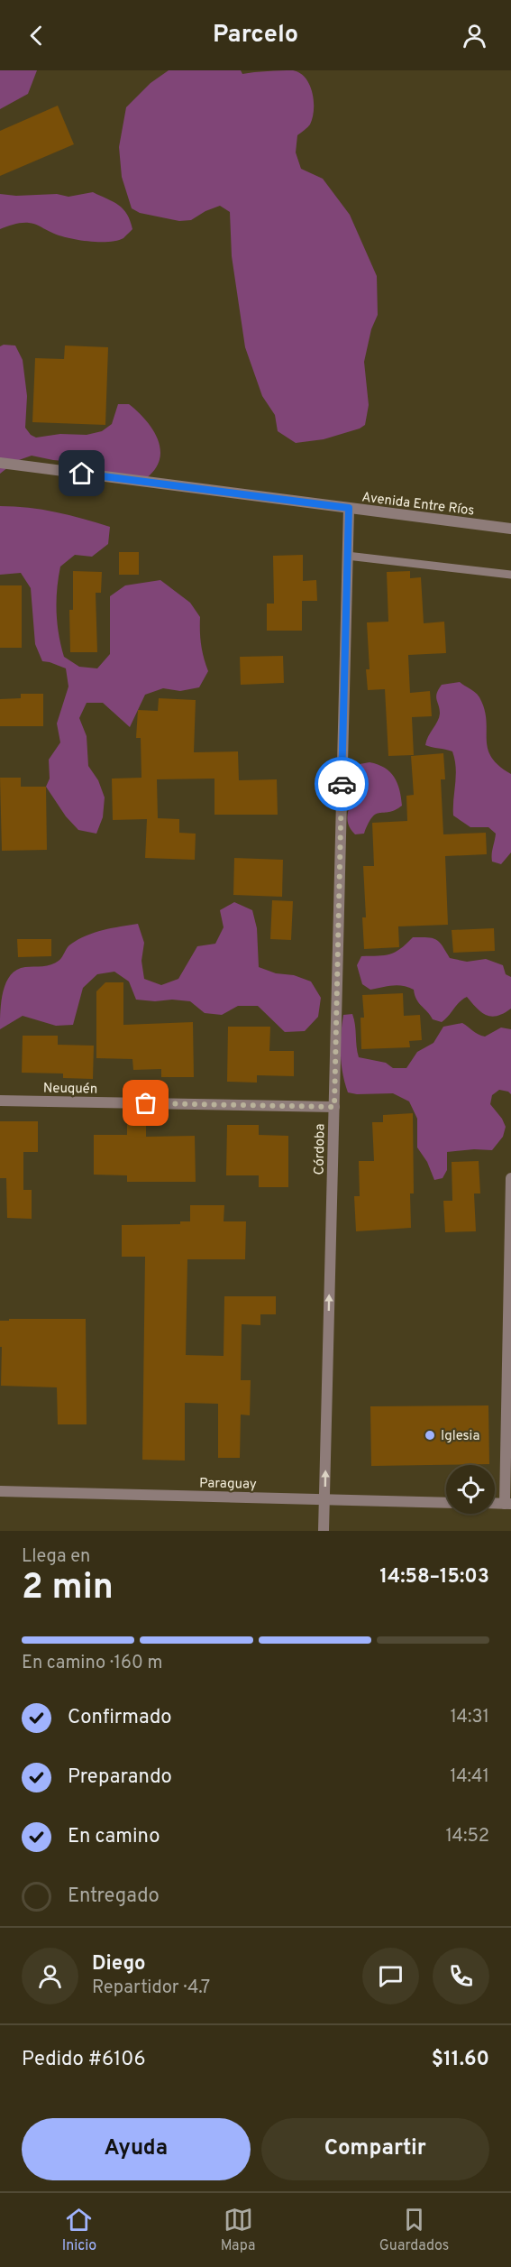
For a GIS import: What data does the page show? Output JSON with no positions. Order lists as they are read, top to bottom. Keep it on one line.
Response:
{"streets":{"street":["Avenida Entre Ríos","Neuquén","Córdoba","Paraguay"]},"crossings":[["Avenida Entre Ríos","Córdoba"],["Neuquén","Córdoba"],["Córdoba","Paraguay"]],"one_way":["Córdoba"],"places":["Iglesia"],"page":{"header":"Parcelo","heading":["2 min","Llega en","14:58–15:03"],"panel":["Diego","Repartidor · 4.7","Pedido #6106","$11.60"],"bar":"En camino · 160 m","list":[["Confirmado","14:31"],["Preparando","14:41"],["En camino","14:52"],"Entregado"],"buttons":["Ayuda","Compartir"],"tabs":["Inicio","Mapa","Guardados"]}}
